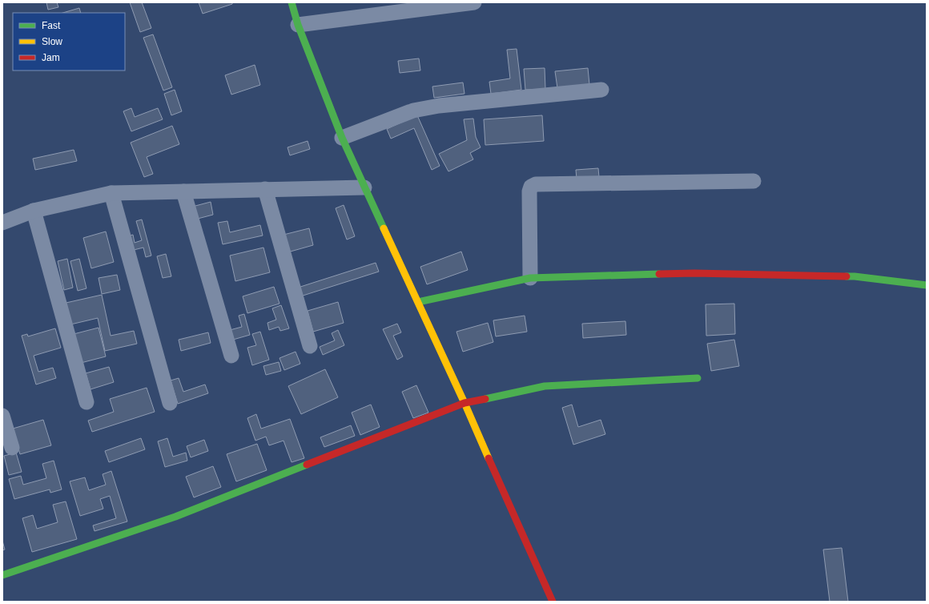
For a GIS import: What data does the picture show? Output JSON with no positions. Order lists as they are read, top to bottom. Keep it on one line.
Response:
{"legend":["Fast","Slow","Jam"]}
